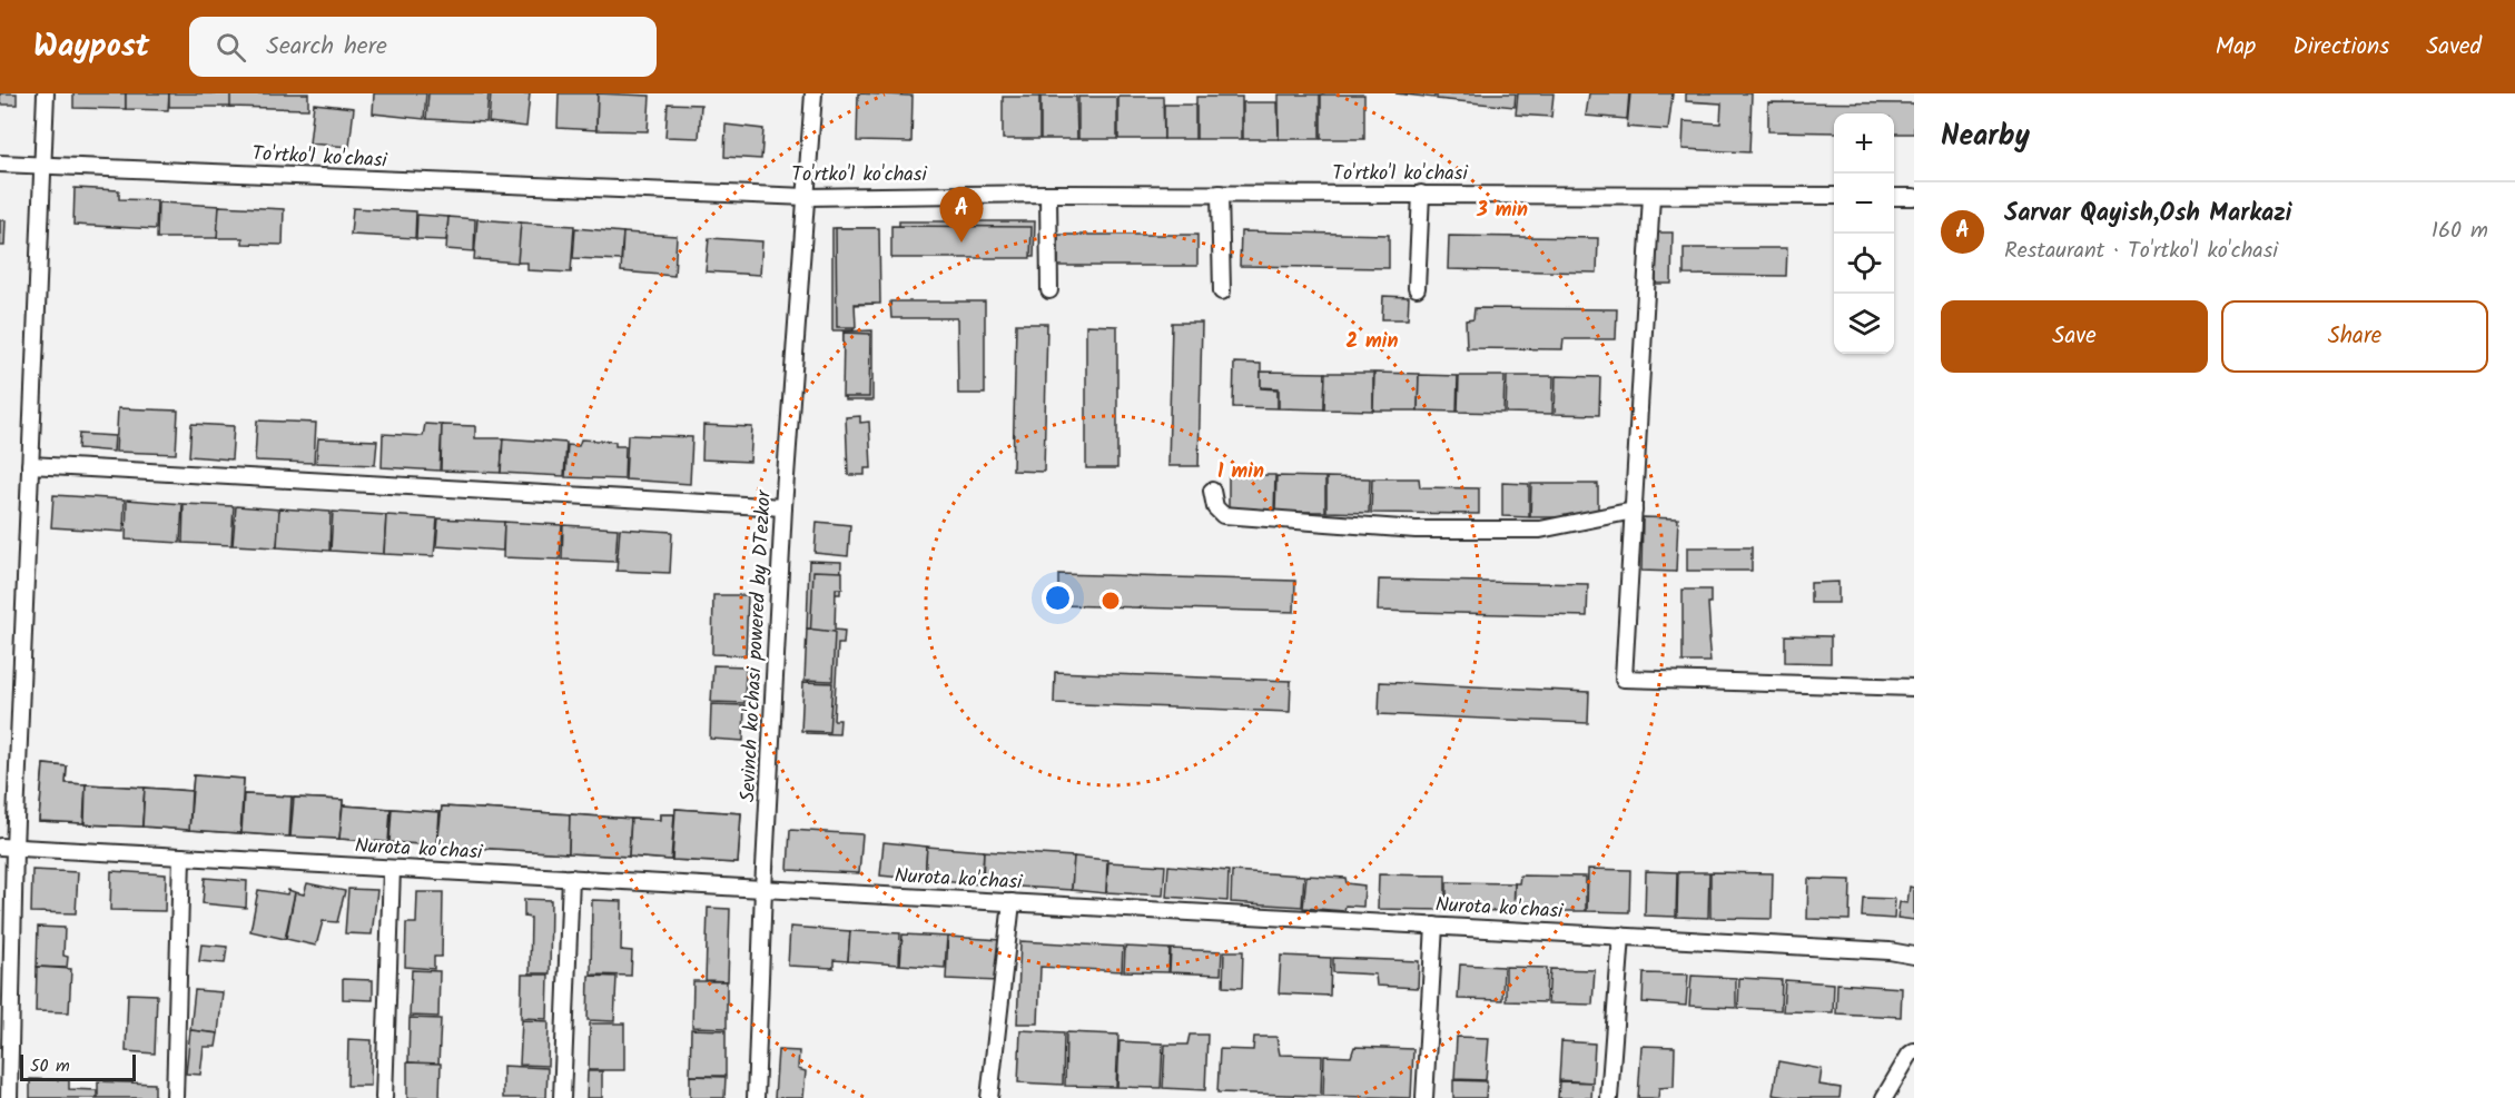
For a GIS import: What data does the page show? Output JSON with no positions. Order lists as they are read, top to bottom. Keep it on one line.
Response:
{"streets":{"street":["To'rtko'l ko'chasi","Sevinch ko'chasi powered by DTezkor","Nurota ko'chasi"]},"crossings":[["To'rtko'l ko'chasi","Sevinch ko'chasi powered by DTezkor"],["Sevinch ko'chasi powered by DTezkor","Nurota ko'chasi"]],"scale_bar":"50 m","page":{"header":"Waypost","search":"Search here","nav":["Map","Directions","Saved"],"heading":"Nearby","map_buttons":["+","−"],"list":[{"mark":"A","name":"Sarvar Qayish,Osh Markazi","note":"Restaurant · To'rtko'l ko'chasi","value":"160 m"}],"pins":"A","buttons":["Save","Share"],"scale":"50 m"},"rings":["3 min","2 min","1 min"]}
